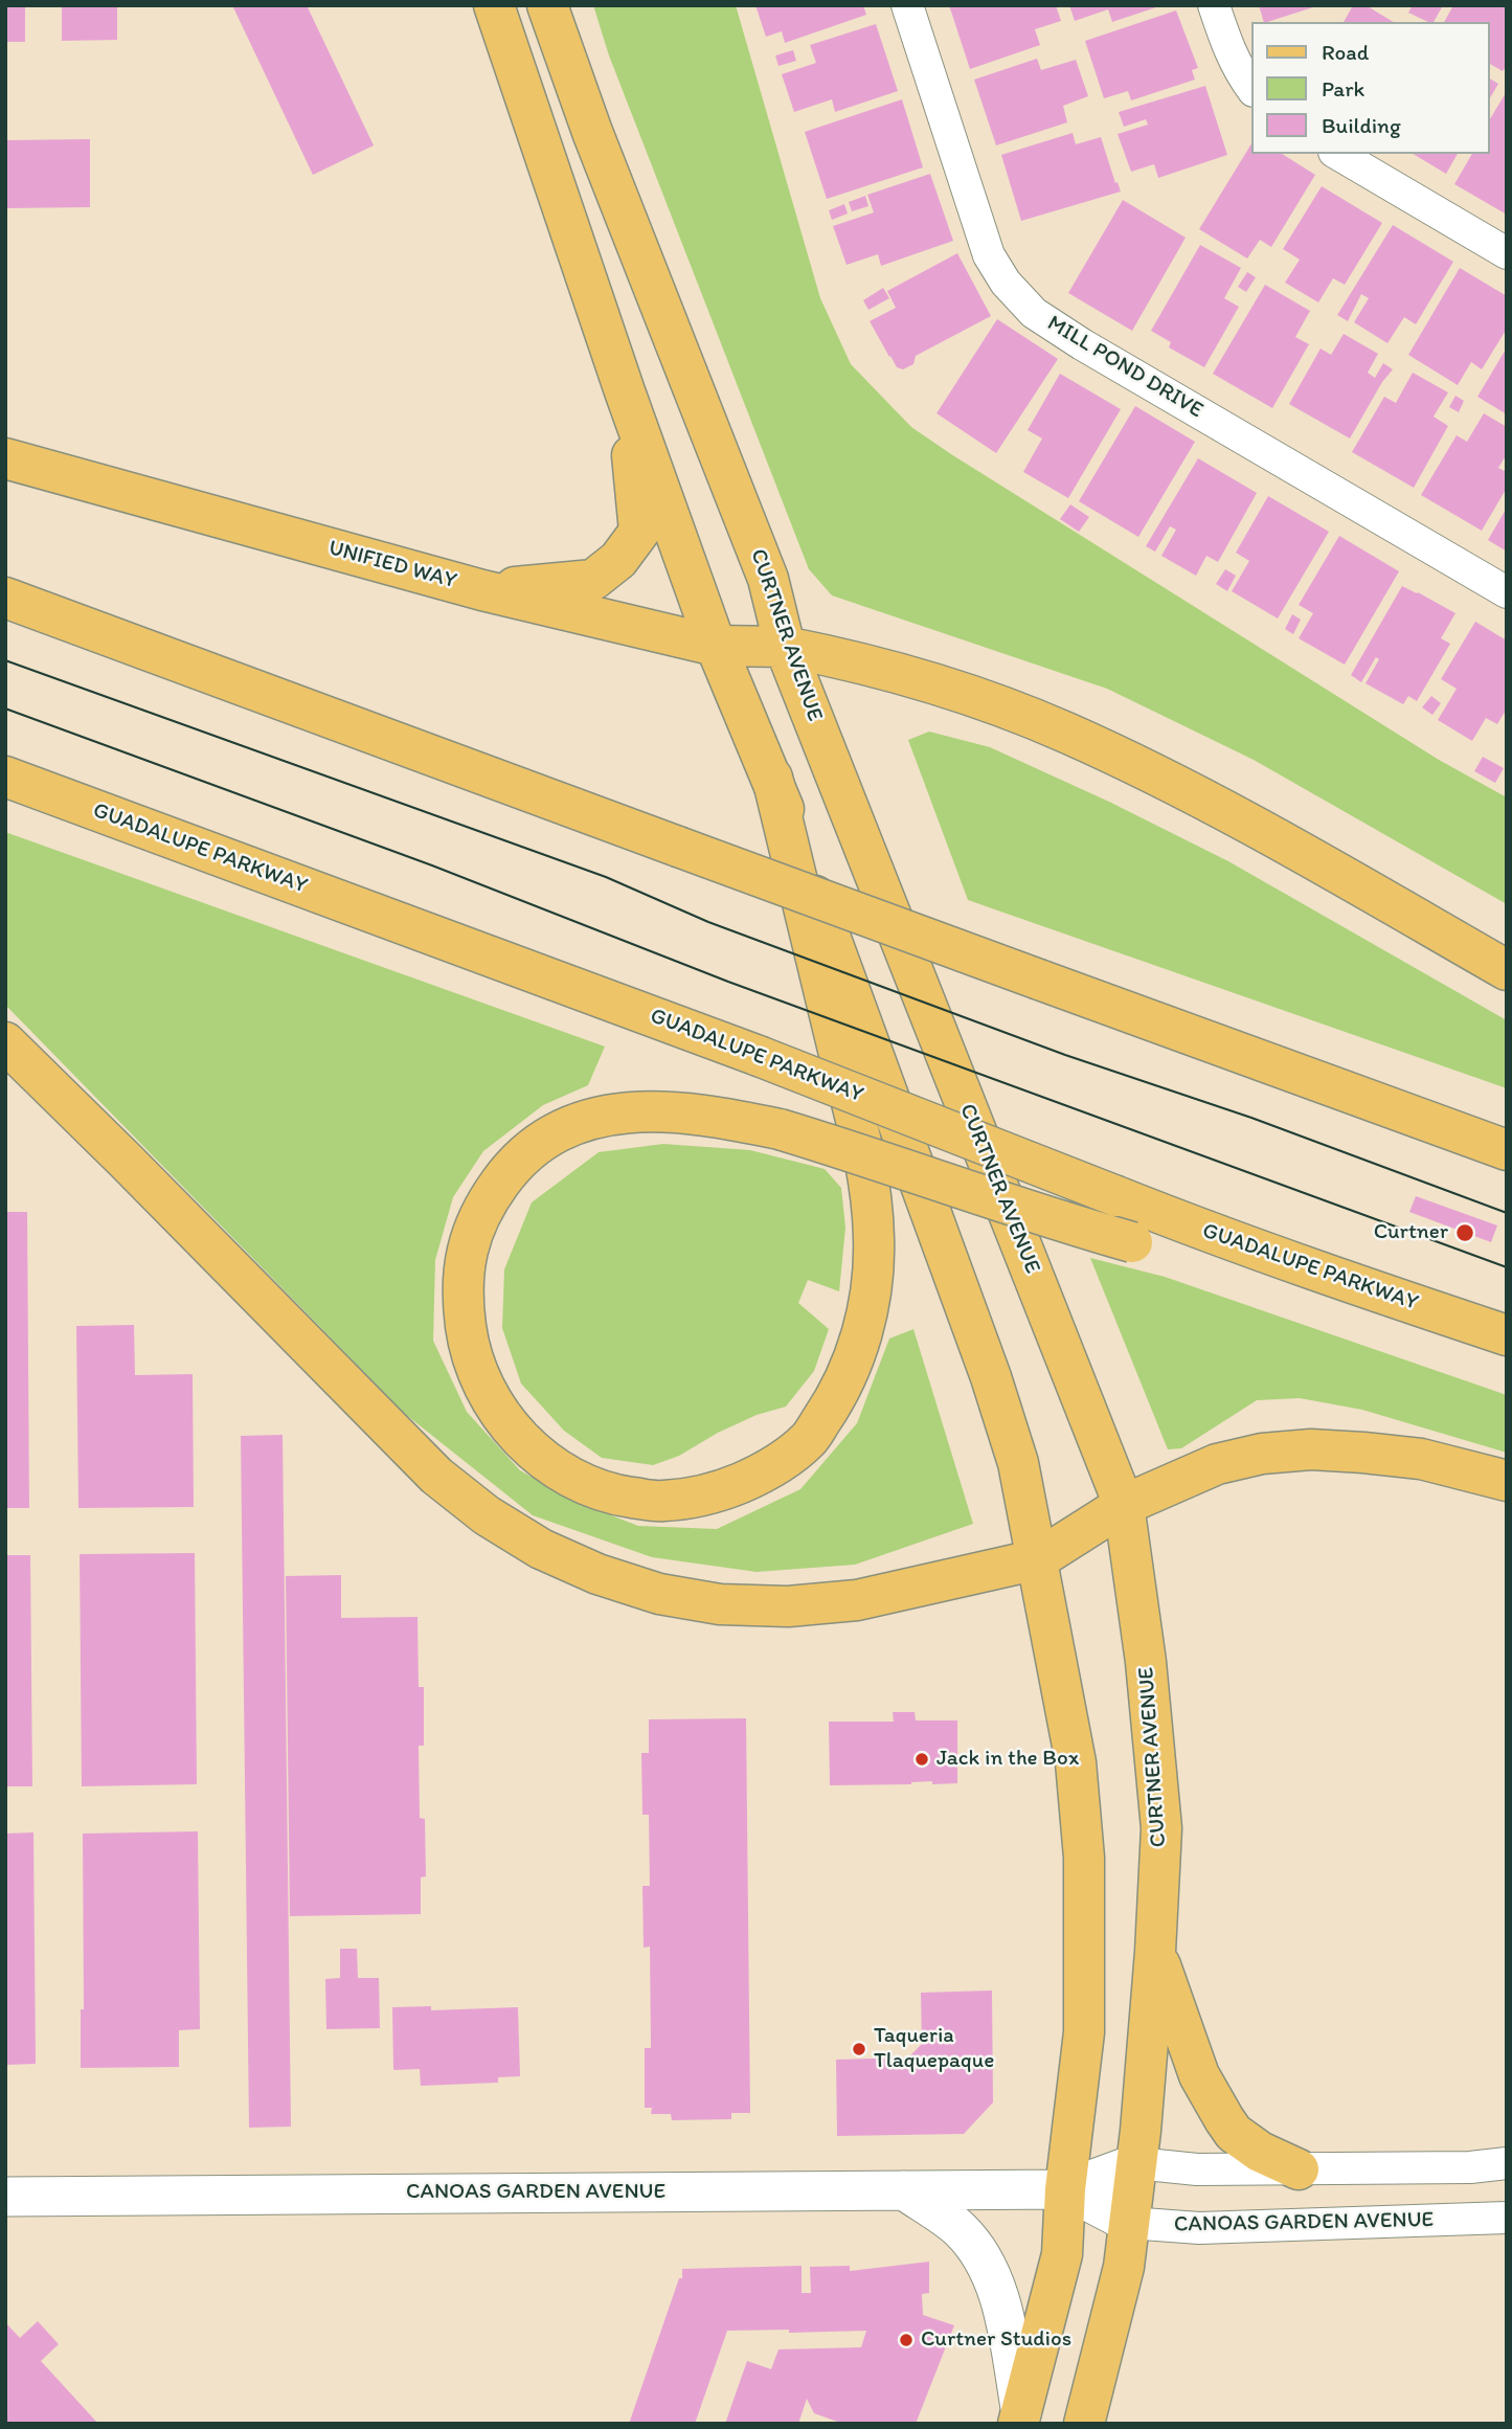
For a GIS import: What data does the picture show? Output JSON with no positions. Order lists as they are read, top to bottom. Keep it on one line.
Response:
{"streets":{"main road":["UNIFIED WAY","CURTNER AVENUE","GUADALUPE PARKWAY"],"street":["MILL POND DRIVE","CANOAS GARDEN AVENUE"]},"crossings":[["UNIFIED WAY","CURTNER AVENUE"],["CURTNER AVENUE","CANOAS GARDEN AVENUE"]],"places":["Curtner","Jack in the Box","Taqueria Tlaquepaque","Curtner Studios"],"legend":["Road","Park","Building"]}
